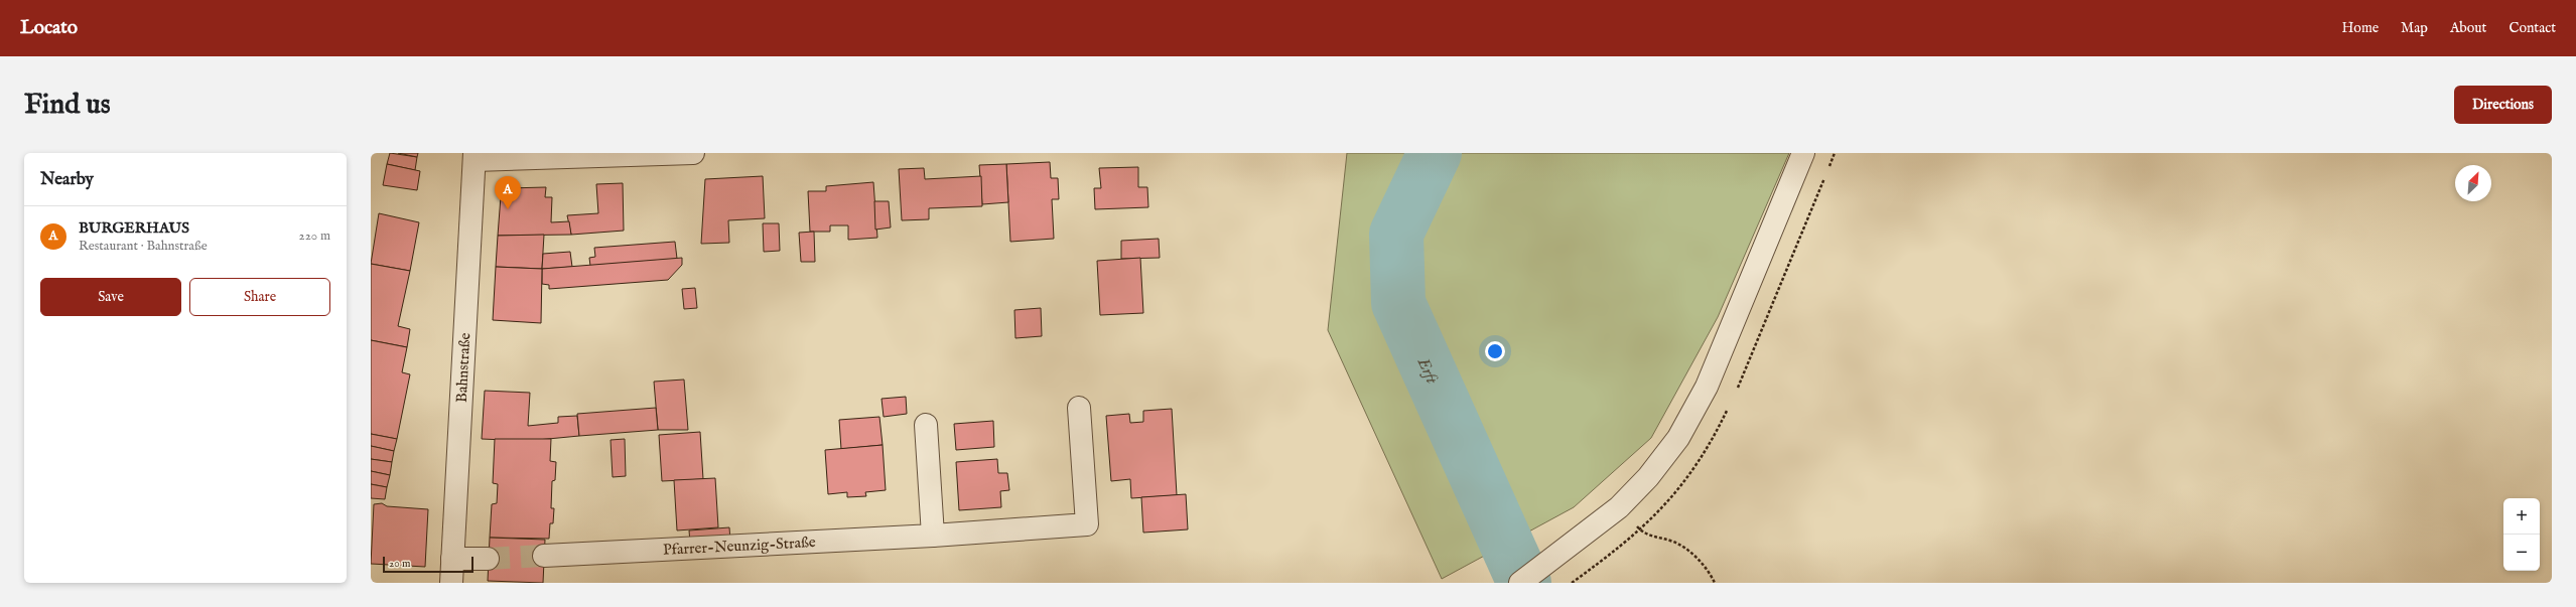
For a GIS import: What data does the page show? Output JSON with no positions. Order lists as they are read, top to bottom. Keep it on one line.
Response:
{"streets":{"street":["Bahnstraße","Pfarrer-Neunzig-Straße"]},"water":["Erft"],"scale_bar":"20 m","north":"top right","page":{"header":"Locato","nav":["Home","Map","About","Contact"],"buttons":["Directions",["Save","Share"]],"title":"Find us","heading":"Nearby","pins":"A","list":[{"mark":"A","name":"BURGERHAUS","note":"Restaurant · Bahnstraße","value":"220 m"}],"map_buttons":["+","−"],"scale":"20 m"}}
